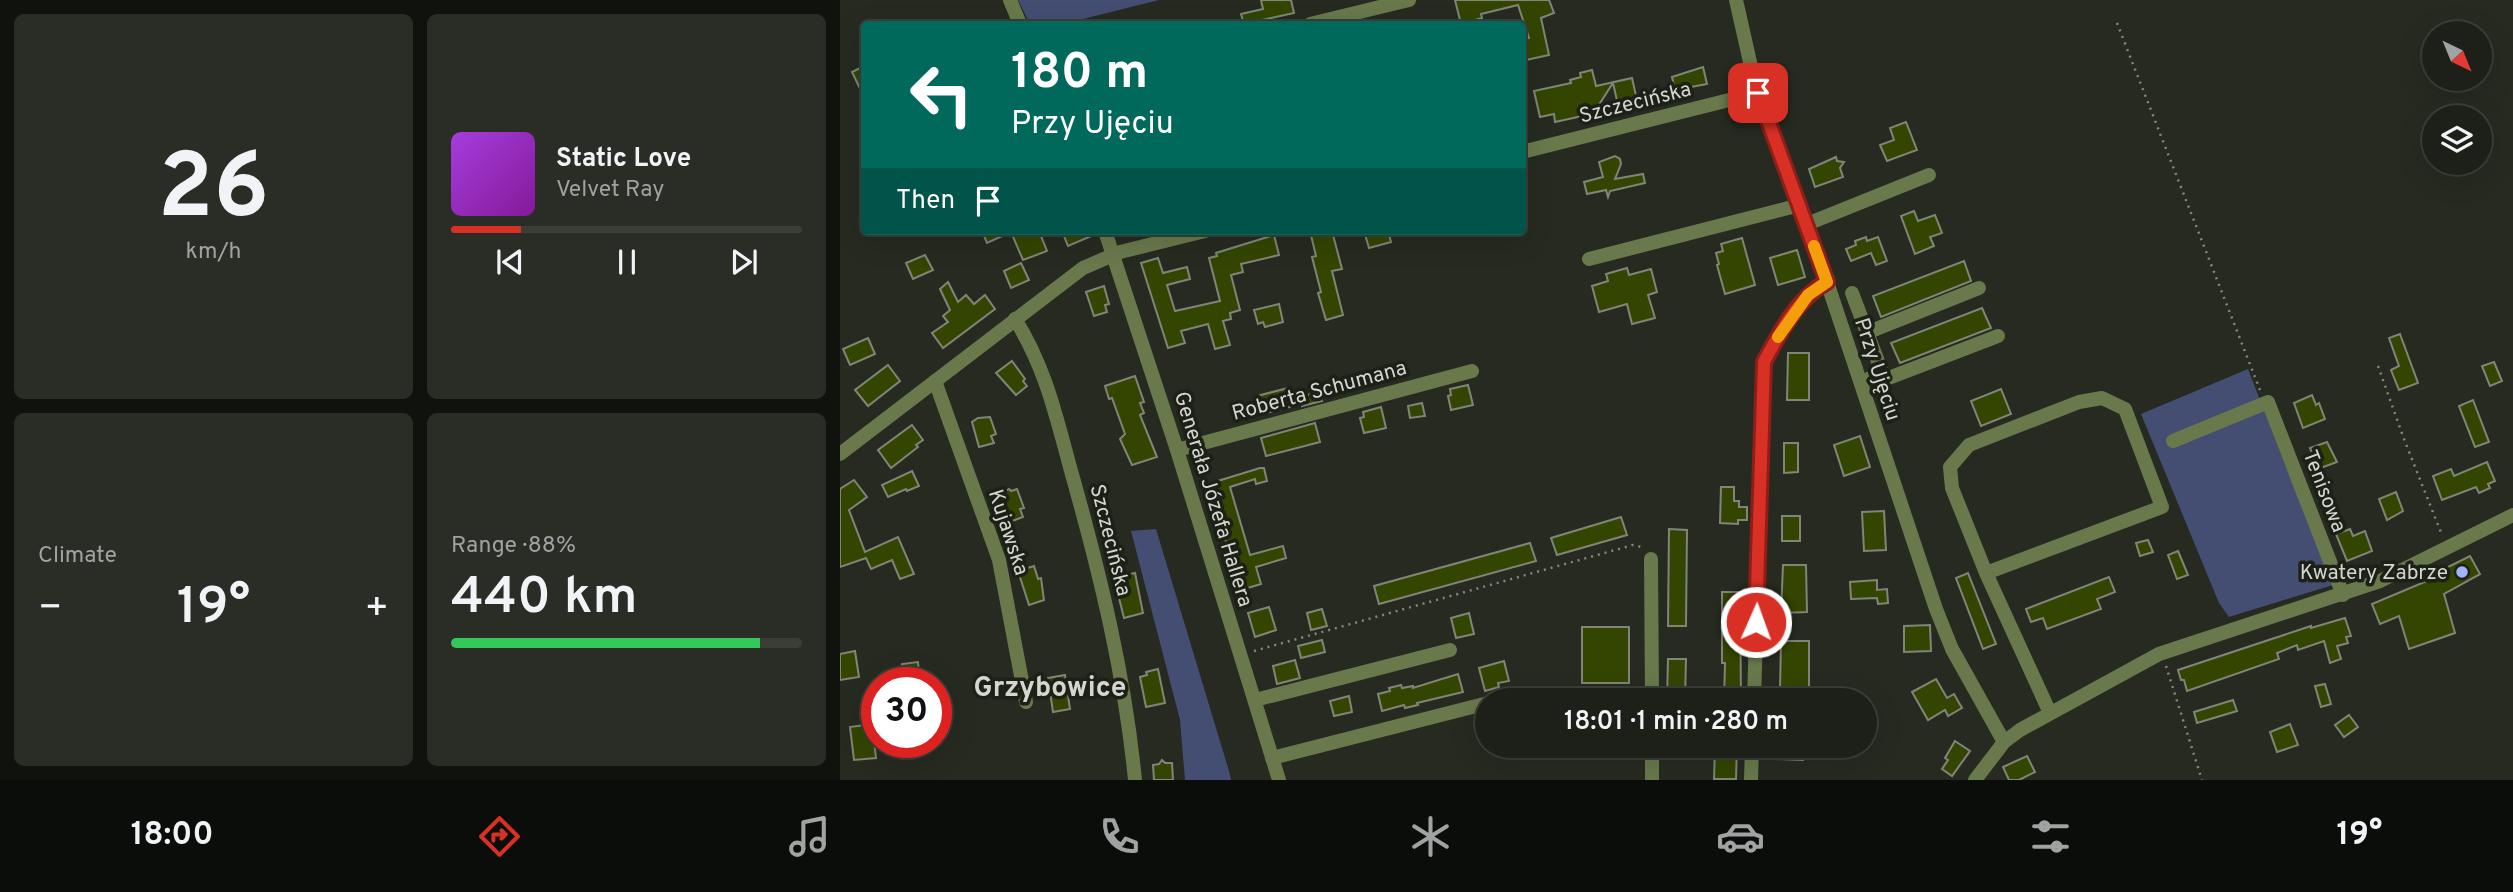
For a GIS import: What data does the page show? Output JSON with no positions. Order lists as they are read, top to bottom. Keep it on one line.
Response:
{"streets":{"street":["Szczecińska","Przy Ujęciu","Roberta Schumana","Tenisowa","Generała Józefa Hallera","Kujawska"]},"crossings":[["Szczecińska","Przy Ujęciu"],["Roberta Schumana","Generała Józefa Hallera"]],"districts":["Grzybowice"],"places":["Kwatery Zabrze"],"north":"bottom right","page":{"tile":[["26","km/h"],"Climate",["Range · 88%","440 km"]],"turn":["180 m","Przy Ujęciu"],"song":["Static Love","Velvet Ray"],"then":"Then","heat":["−","19°","+"],"limit":"30","trip":"18:01 · 1 min · 280 m","tabs":["18:00","19°"]}}
